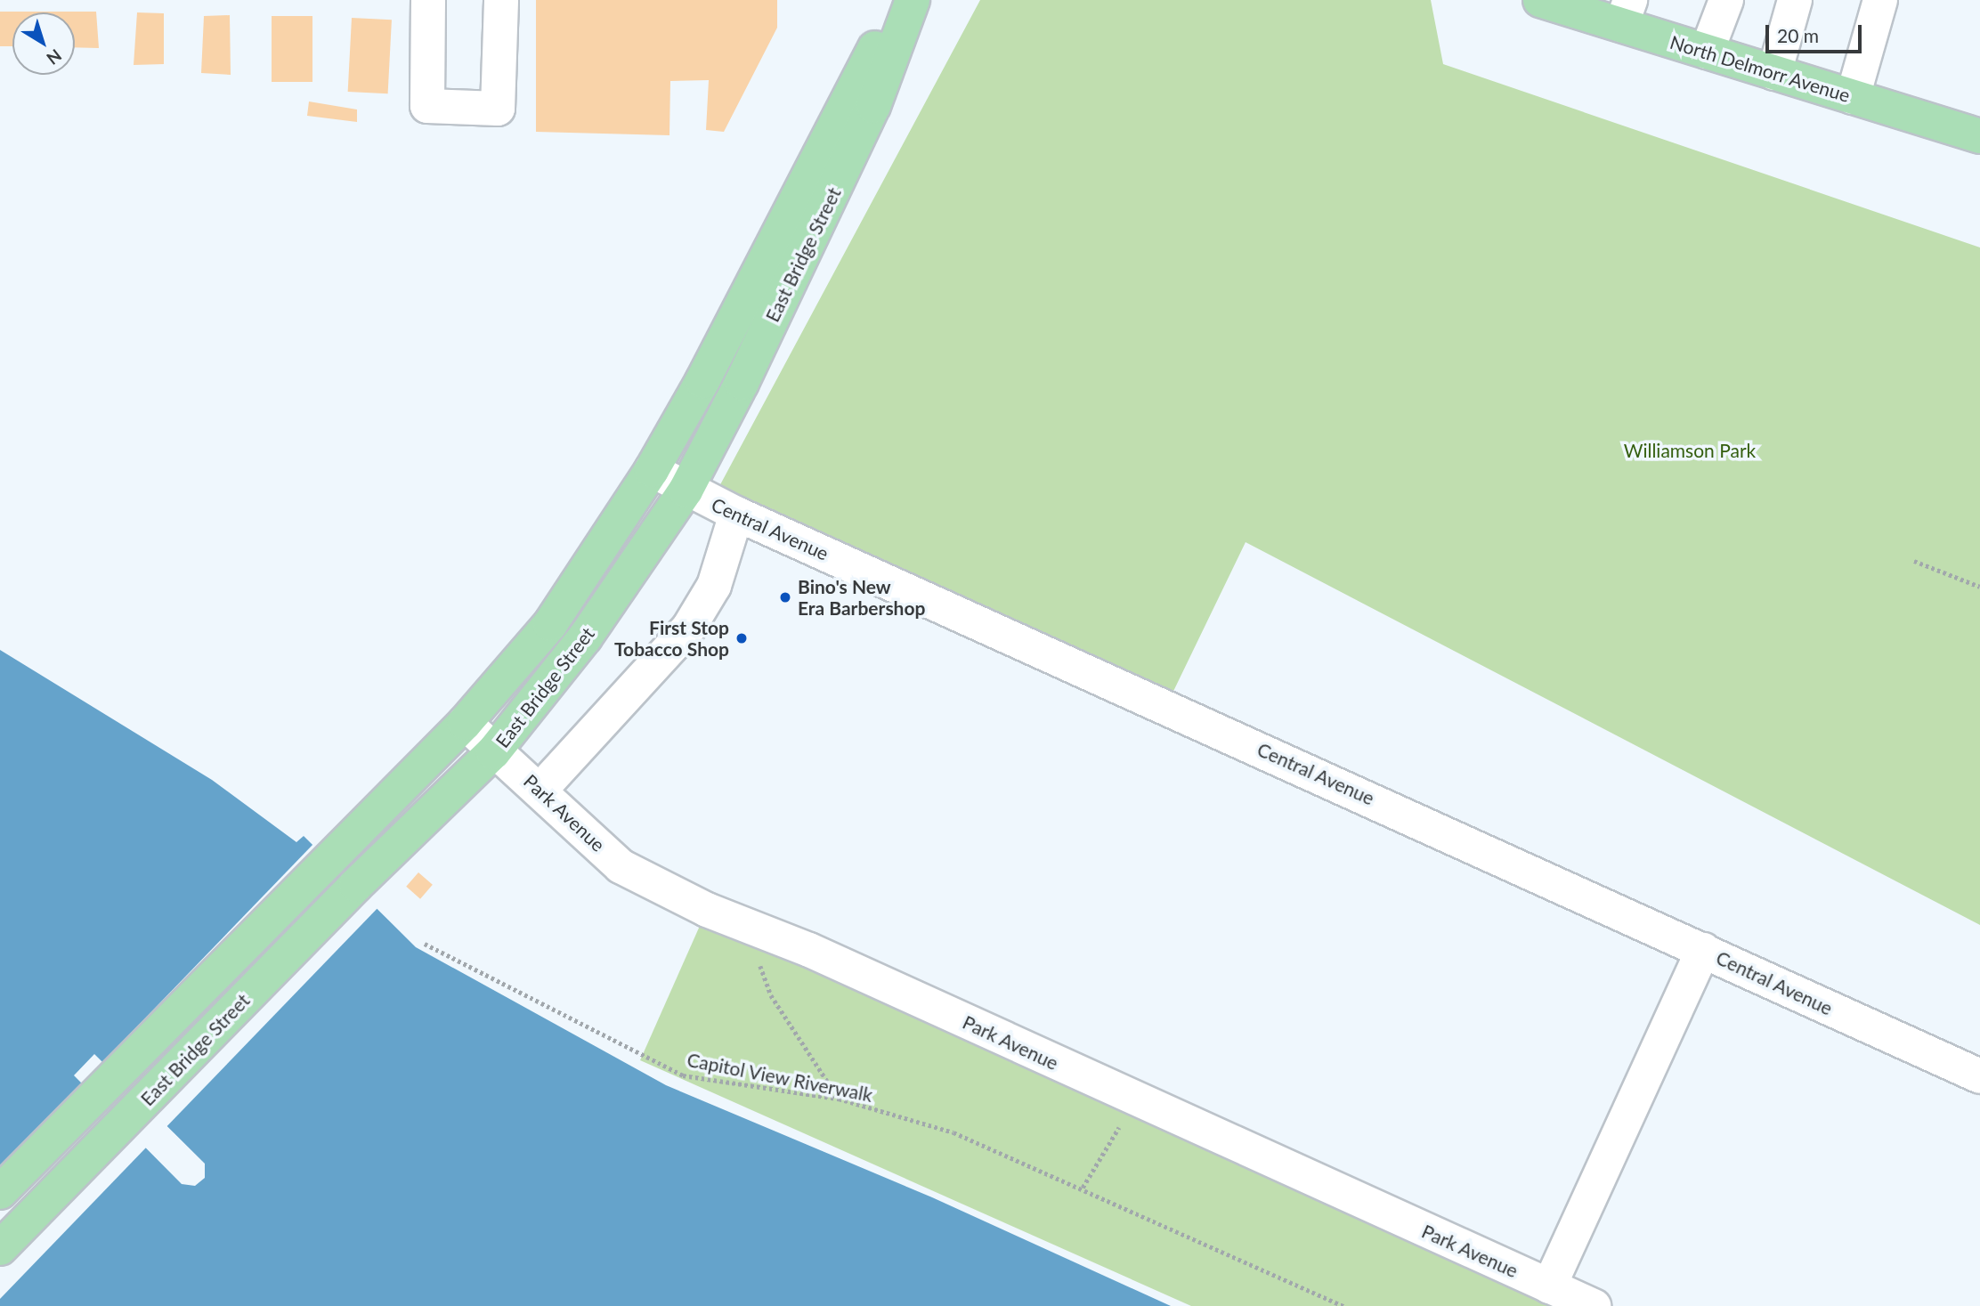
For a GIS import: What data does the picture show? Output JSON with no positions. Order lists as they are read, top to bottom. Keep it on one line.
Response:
{"streets":{"main road":["North Delmorr Avenue","East Bridge Street"],"street":["Central Avenue","Park Avenue"],"path":["Capitol View Riverwalk"]},"crossings":[["East Bridge Street","Central Avenue"],["East Bridge Street","Park Avenue"]],"parks":["Williamson Park"],"places":["Bino's New Era Barbershop","First Stop Tobacco Shop"],"scale_bar":"20 m","north":"bottom right"}
